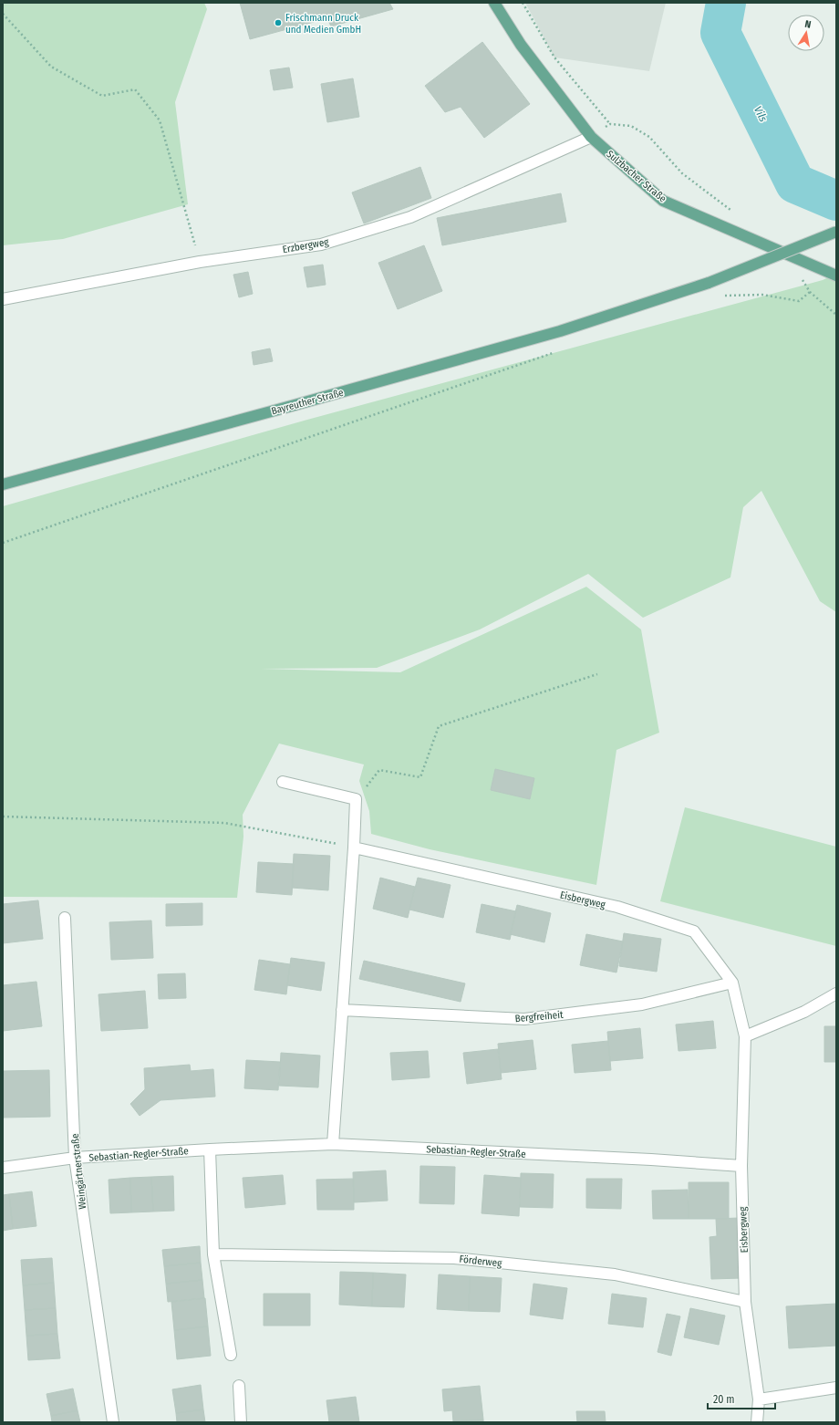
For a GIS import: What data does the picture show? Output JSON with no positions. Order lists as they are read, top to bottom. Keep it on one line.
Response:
{"streets":{"main road":["Sulzbacher Straße","Bayreuther Straße"],"street":["Erzbergweg","Eisbergweg","Bergfreiheit","Sebastian-Regler-Straße","Weingärtnerstraße","Förderweg"]},"crossings":[["Sulzbacher Straße","Erzbergweg"],["Eisbergweg","Bergfreiheit"],["Eisbergweg","Sebastian-Regler-Straße"],["Eisbergweg","Förderweg"],["Sebastian-Regler-Straße","Weingärtnerstraße"]],"water":["Vils"],"places":["Frischmann Druck und Medien GmbH"],"scale_bar":"20 m","north":"top"}
